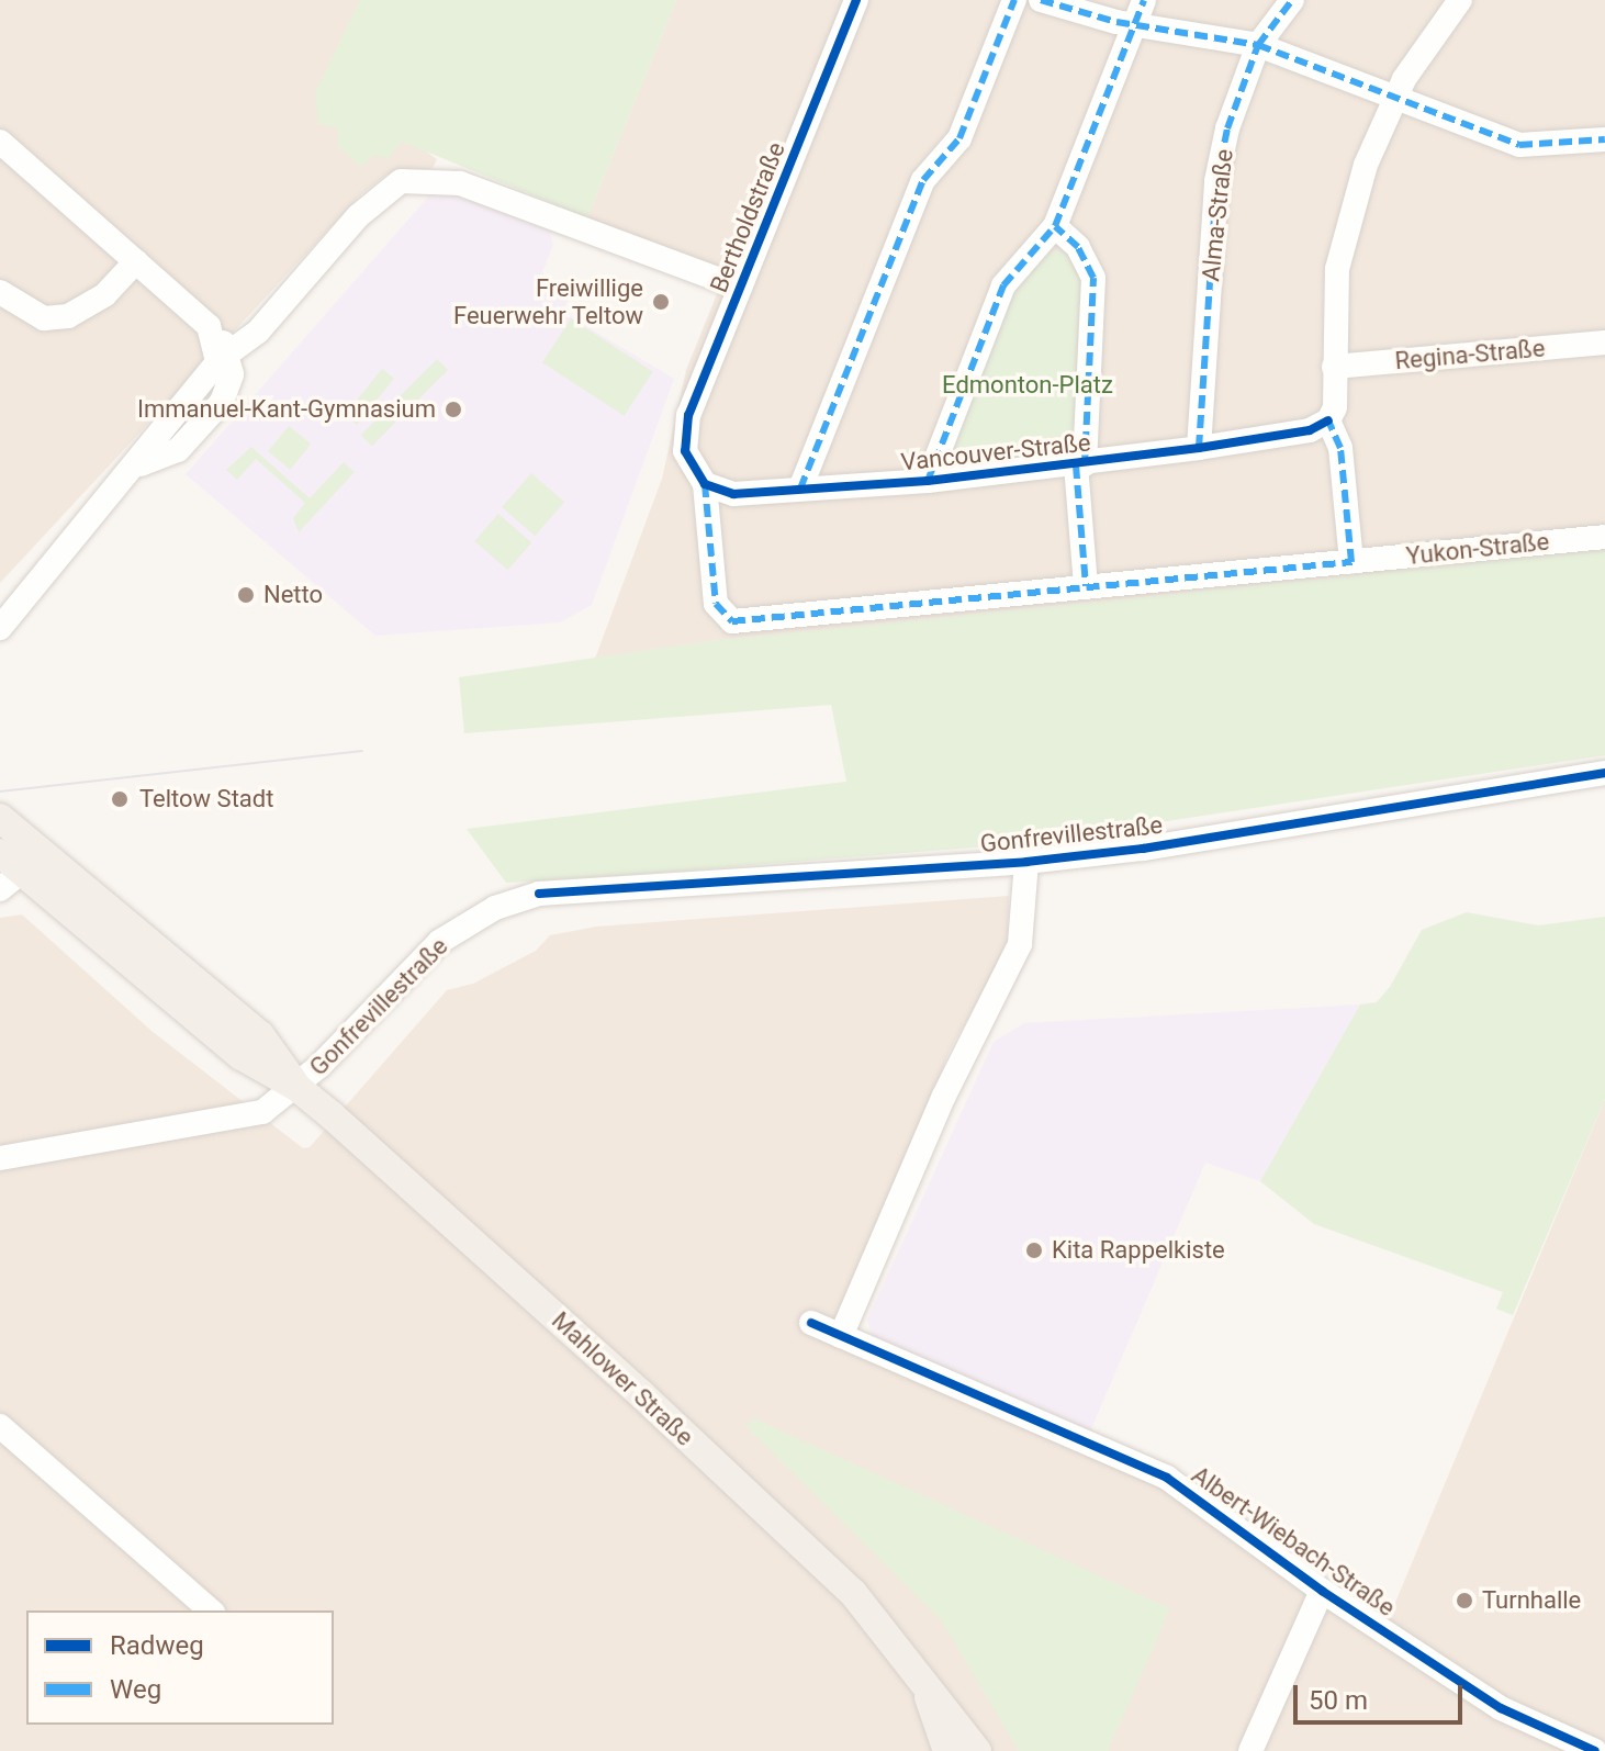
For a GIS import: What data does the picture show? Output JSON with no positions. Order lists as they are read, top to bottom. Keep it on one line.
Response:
{"streets":{"main road":["Mahlower Straße"],"street":["Alma-Straße","Bertholdstraße","Regina-Straße","Vancouver-Straße","Yukon-Straße","Gonfrevillestraße","Albert-Wiebach-Straße"]},"crossings":[["Alma-Straße","Vancouver-Straße"],["Bertholdstraße","Vancouver-Straße"],["Gonfrevillestraße","Mahlower Straße"]],"parks":["Edmonton-Platz"],"places":["Freiwillige Feuerwehr Teltow","Immanuel-Kant-Gymnasium","Netto","Teltow Stadt","Kita Rappelkiste","Turnhalle"],"legend":["Radweg","Weg"],"scale_bar":"50 m"}
